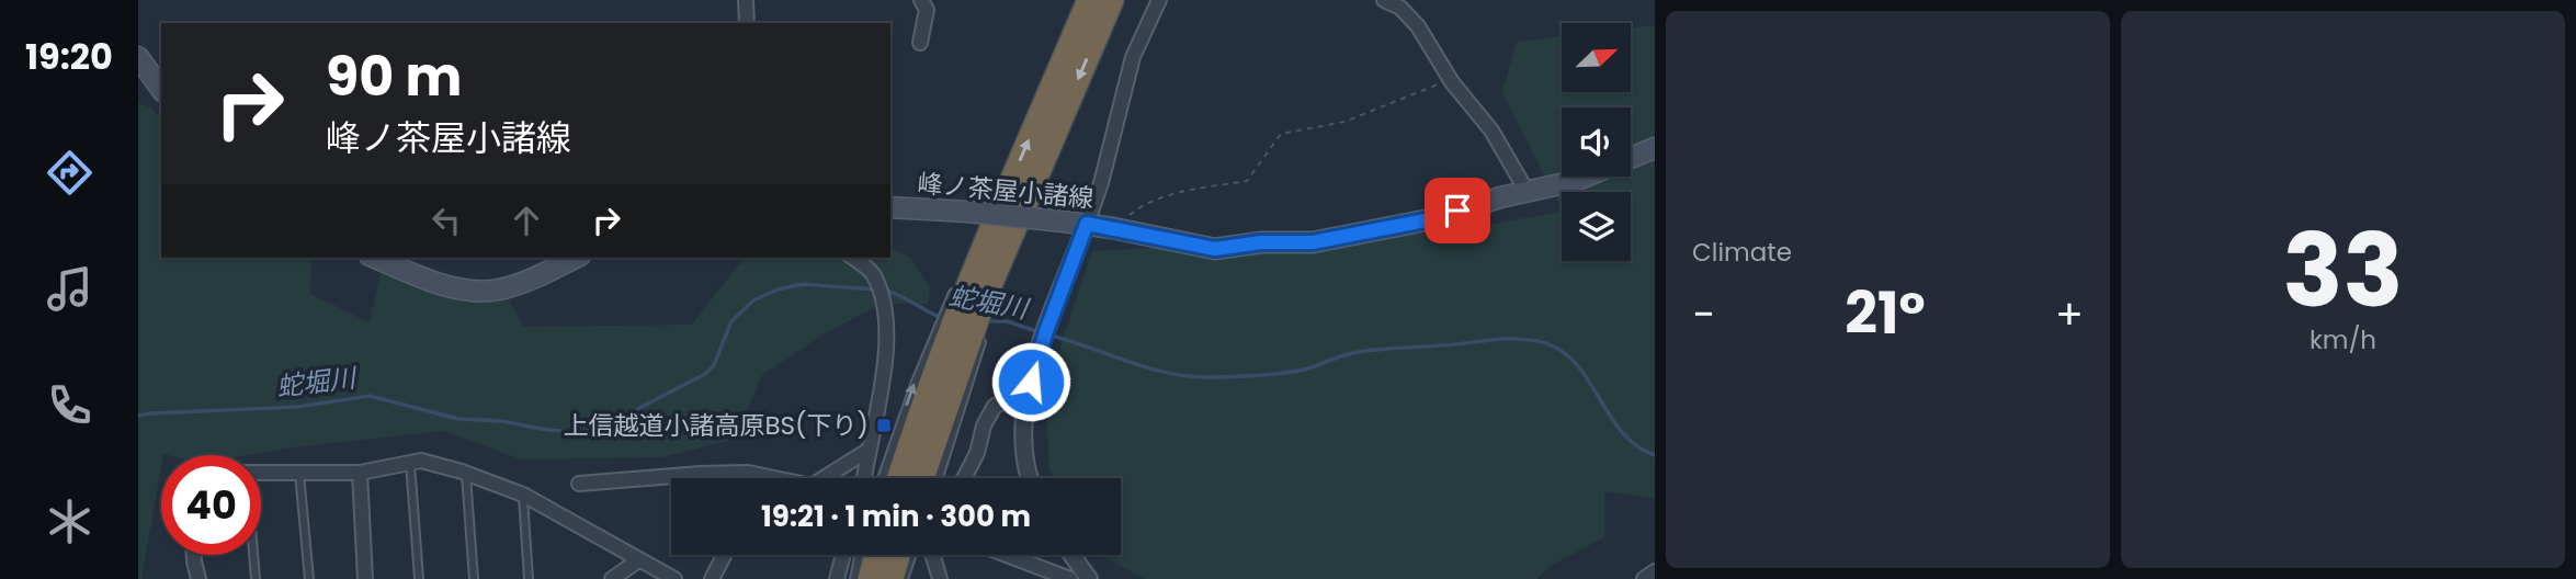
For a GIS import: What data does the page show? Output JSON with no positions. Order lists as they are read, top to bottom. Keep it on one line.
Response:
{"streets":{"main road":["峰ノ茶屋小諸線"]},"water":["蛇堀川"],"places":{"transit":["上信越道小諸高原BS(下り)"]},"north":"top right","page":{"tabs":"19:20","tile":["Climate",["33","km/h"]],"turn":["90 m","峰ノ茶屋小諸線"],"heat":["−","21°","+"],"limit":"40","trip":"19:21 · 1 min · 300 m"}}
